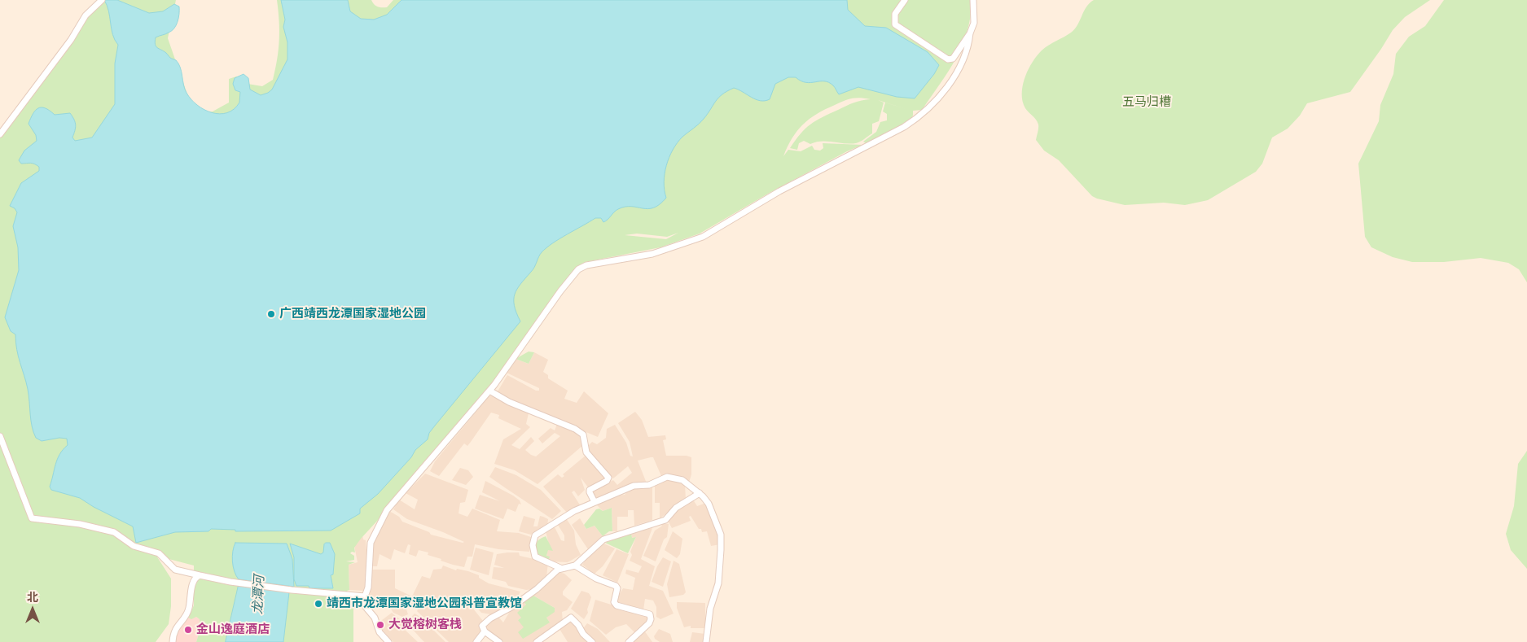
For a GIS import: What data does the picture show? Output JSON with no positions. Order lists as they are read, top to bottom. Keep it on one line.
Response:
{"water":["龙潭河"],"parks":["五马归槽"],"places":["广西靖西龙潭国家湿地公园","靖西市龙潭国家湿地公园科普宣教馆","大觉榕树客栈","金山逸庭酒店"],"north":"top"}
